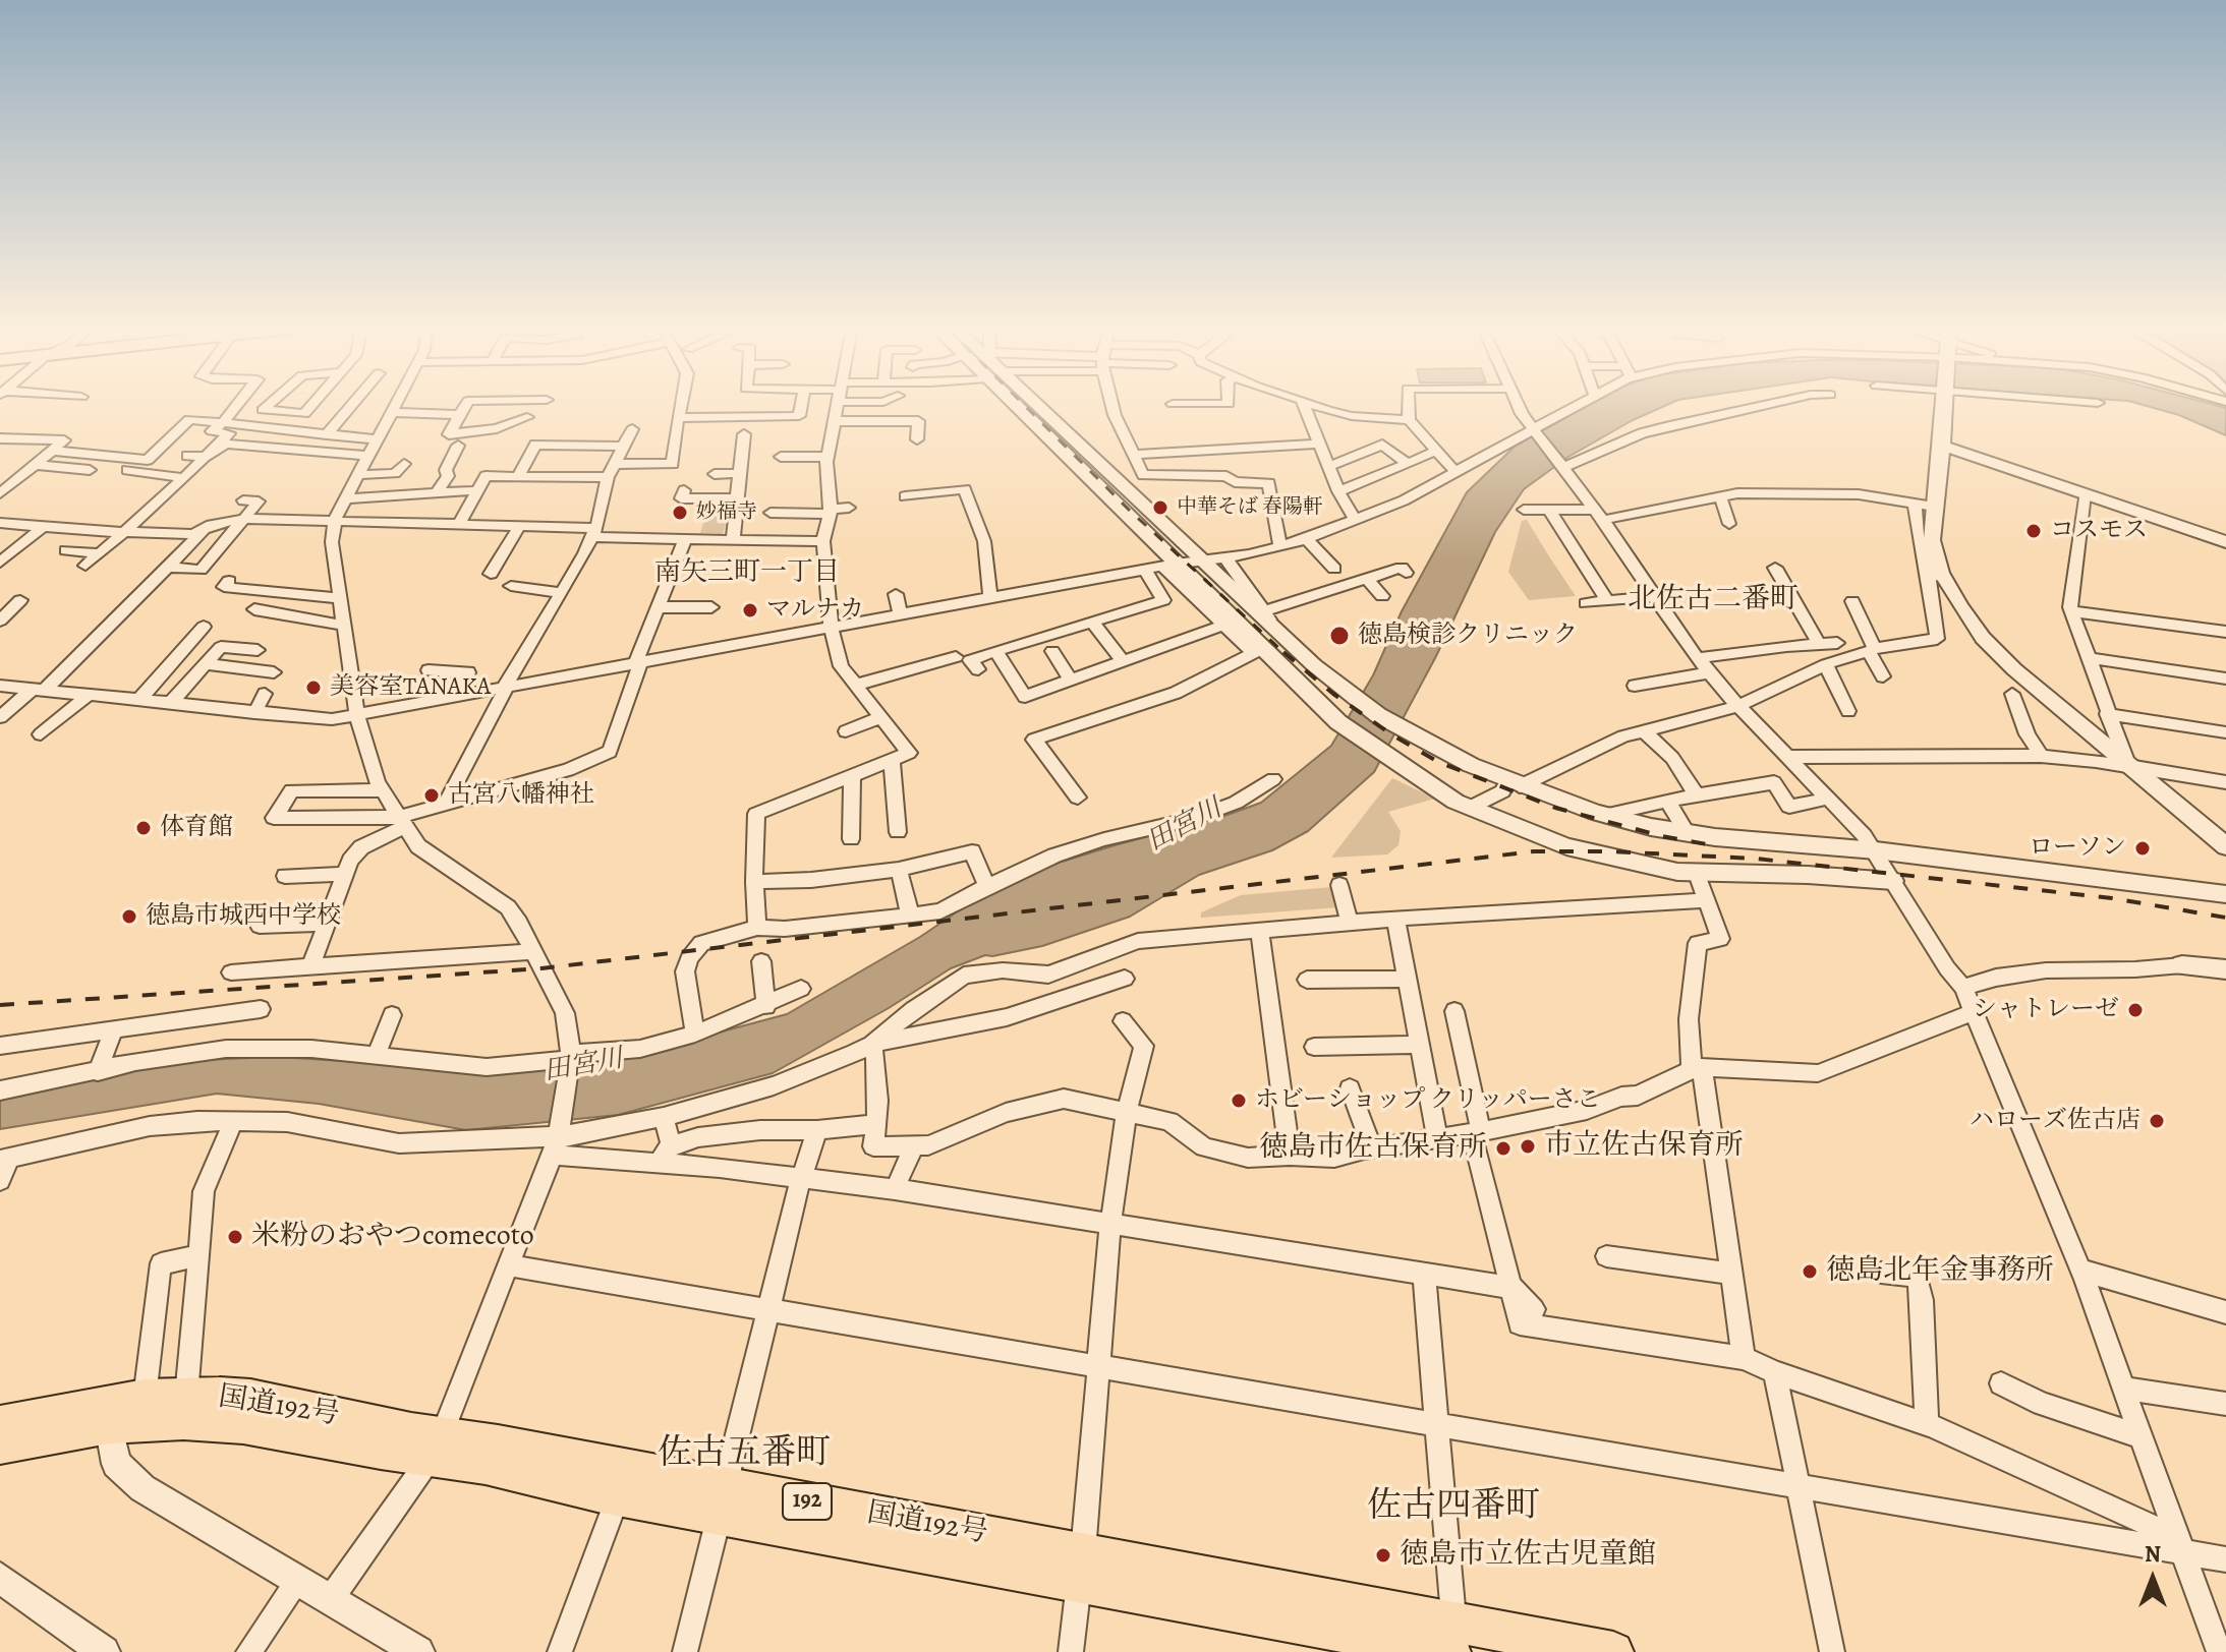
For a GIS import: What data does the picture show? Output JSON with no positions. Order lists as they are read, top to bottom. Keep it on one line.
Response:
{"streets":{"highway":["国道192号","192"]},"districts":["南矢三町一丁目","北佐古二番町","佐古五番町","佐古四番町"],"water":["田宮川"],"places":["中華そば 春陽軒","妙福寺","コスモス","マルナカ","徳島検診クリニック","美容室TANAKA","古宮八幡神社","体育館","ローソン","徳島市城西中学校","シャトレーゼ","ホビーショップ クリッパーさこ","ハローズ佐古店","市立佐古保育所","徳島市佐古保育所","米粉のおやつcomecoto","徳島北年金事務所","徳島市立佐古児童館"],"north":"top"}
